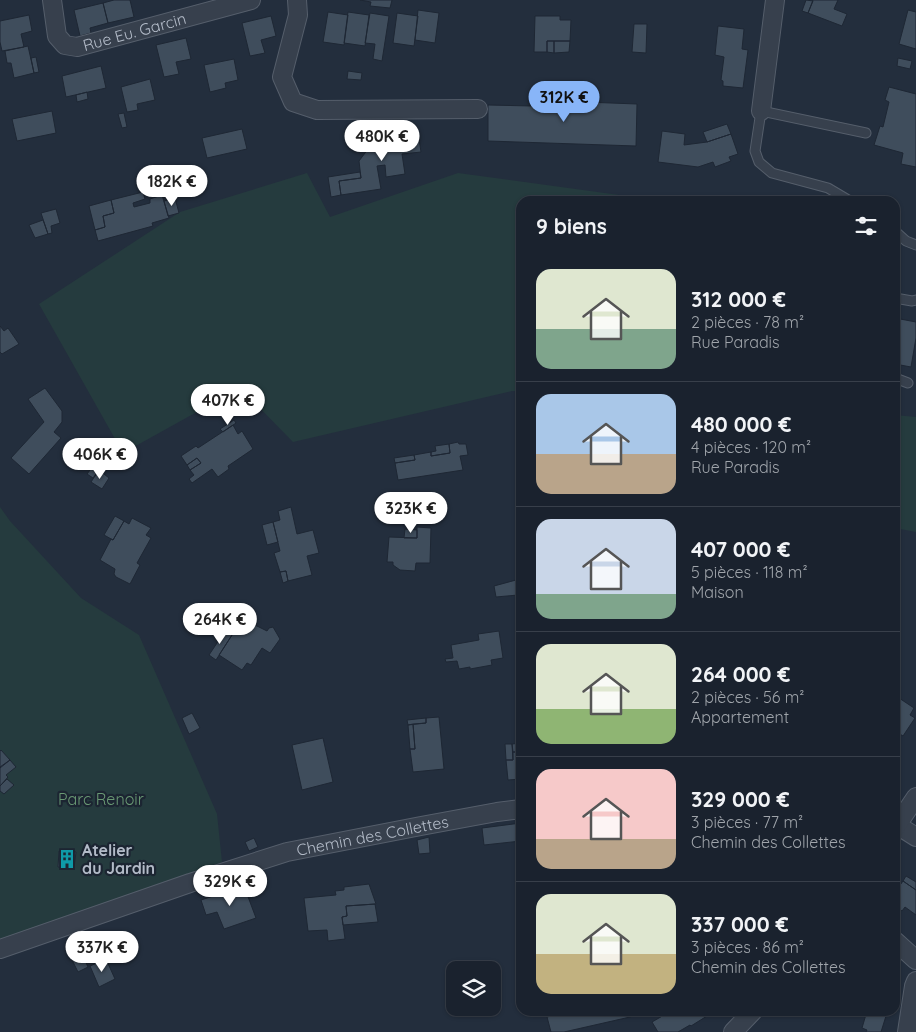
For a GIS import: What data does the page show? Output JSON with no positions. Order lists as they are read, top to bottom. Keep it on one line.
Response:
{"streets":{"street":["Rue Eu. Garcin","Chemin des Collettes"]},"parks":["Parc Renoir"],"places":{"building":["Atelier du Jardin"]},"page":{"price":["312K €","480K €","182K €","407K €","406K €","323K €","264K €","329K €","337K €"],"heading":"9 biens","list":[{"name":"312 000 €","note":"2 pièces · 78 m² · Rue Paradis"},{"name":"480 000 €","note":"4 pièces · 120 m² · Rue Paradis"},{"name":"407 000 €","note":"5 pièces · 118 m² · Maison"},{"name":"264 000 €","note":"2 pièces · 56 m² · Appartement"},{"name":"329 000 €","note":"3 pièces · 77 m² · Chemin des Collettes"},{"name":"337 000 €","note":"3 pièces · 86 m² · Chemin des Collettes"}]}}
